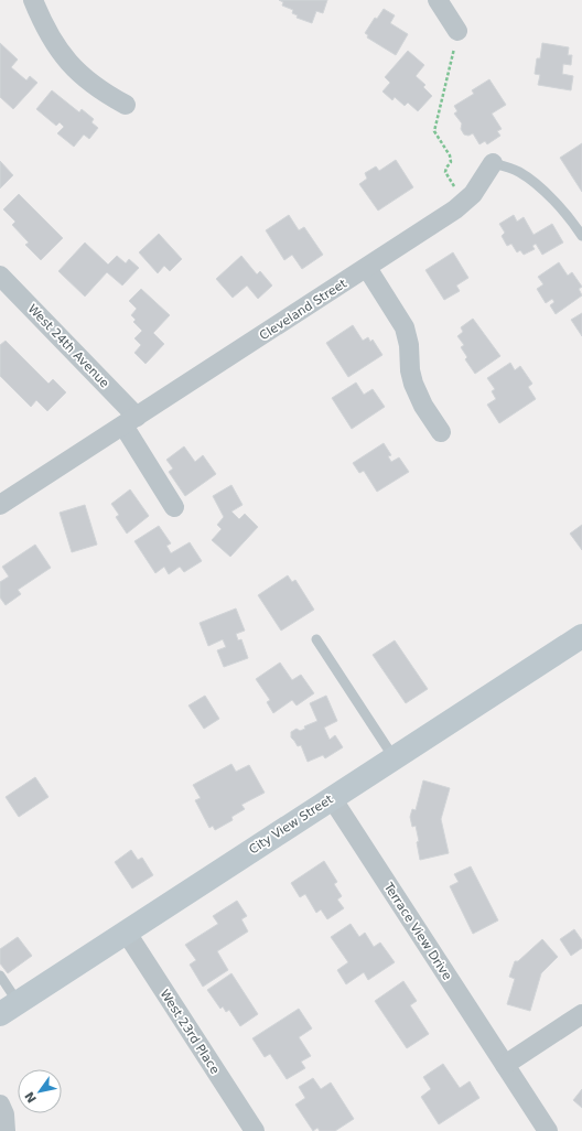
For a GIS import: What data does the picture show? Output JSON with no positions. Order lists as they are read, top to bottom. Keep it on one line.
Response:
{"streets":{"street":["Cleveland Street","West 24th Avenue","City View Street","Terrace View Drive","West 23rd Place"]},"crossings":[["Cleveland Street","West 24th Avenue"],["City View Street","Terrace View Drive"],["City View Street","West 23rd Place"]],"north":"bottom left"}
